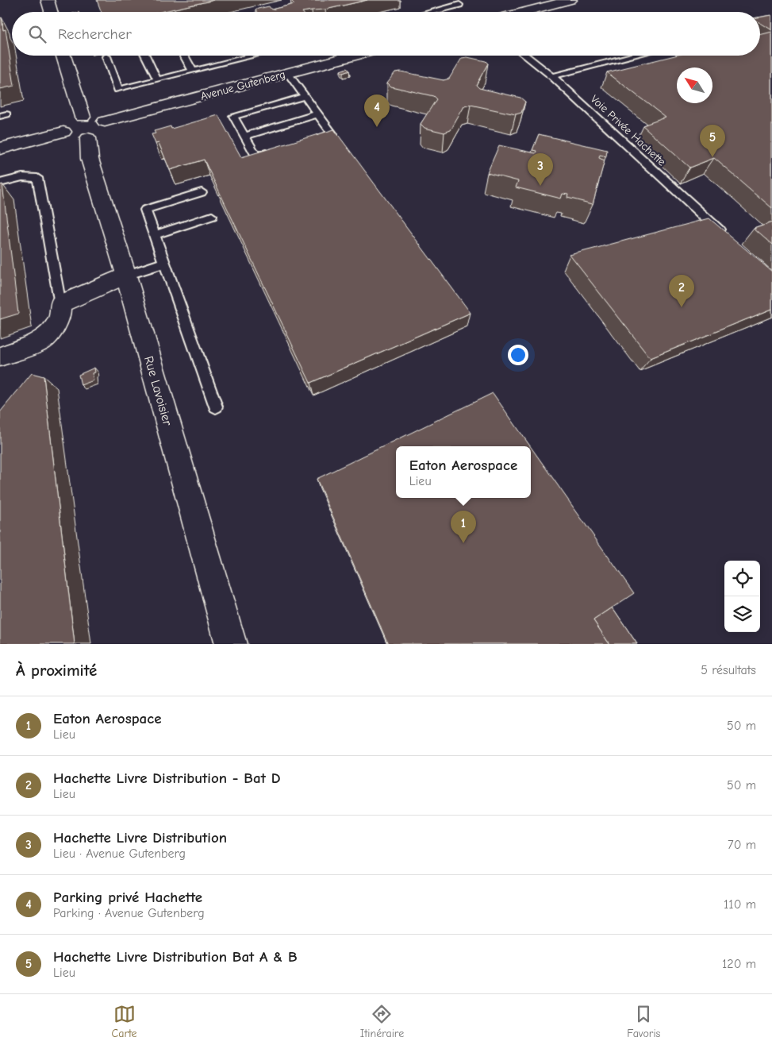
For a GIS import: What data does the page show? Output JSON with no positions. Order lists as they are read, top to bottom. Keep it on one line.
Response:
{"streets":{"street":["Avenue Gutenberg","Rue Lavoisier"],"lane":["Voie Privée Hachette"]},"north":"top left","page":{"search":"Rechercher","pins":["4","5","3","2","1"],"popup":["Eaton Aerospace","Lieu"],"heading":["À proximité","5 résultats"],"list":[{"mark":"1","name":"Eaton Aerospace","note":"Lieu","value":"50 m"},{"mark":"2","name":"Hachette Livre Distribution - Bat D","note":"Lieu","value":"50 m"},{"mark":"3","name":"Hachette Livre Distribution","note":"Lieu · Avenue Gutenberg","value":"70 m"},{"mark":"4","name":"Parking privé Hachette","note":"Parking · Avenue Gutenberg","value":"110 m"},{"mark":"5","name":"Hachette Livre Distribution Bat A & B","note":"Lieu","value":"120 m"}],"nav":["Carte","Itinéraire","Favoris"]}}
